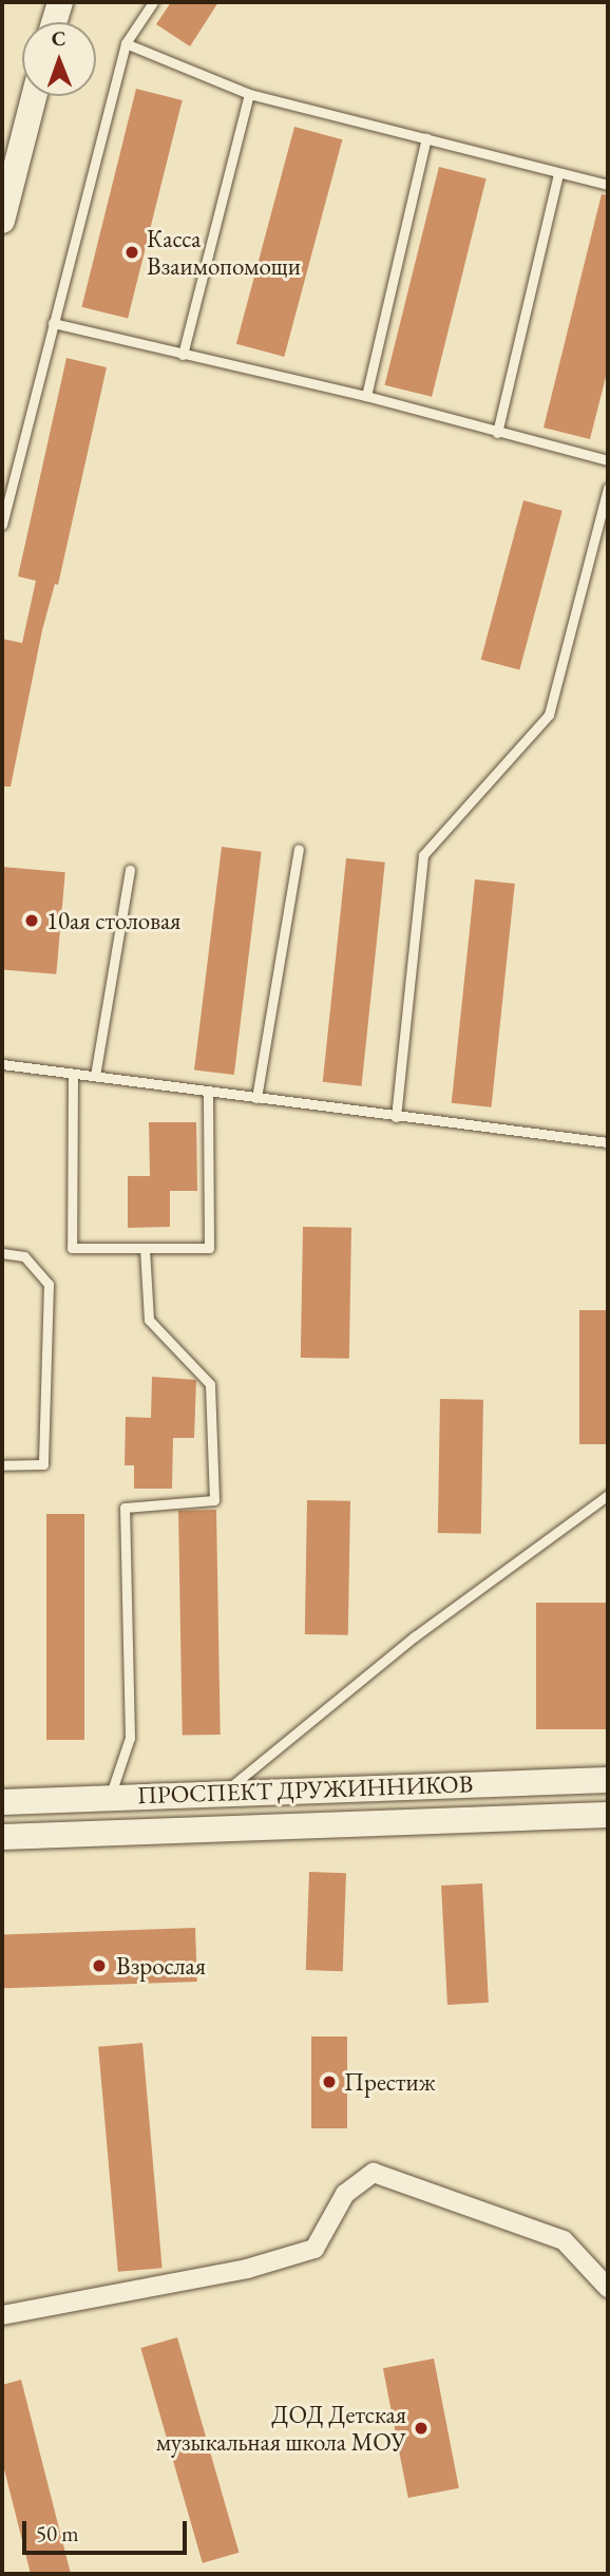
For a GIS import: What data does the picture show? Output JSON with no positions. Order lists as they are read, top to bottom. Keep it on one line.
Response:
{"streets":{"street":["ПРОСПЕКТ ДРУЖИННИКОВ"]},"places":["Касса Взаимопомощи","10ая столовая","Взрослая","Престиж","ДОД Детская музыкальная школа МОУ"],"scale_bar":"50 m","north":"top"}
